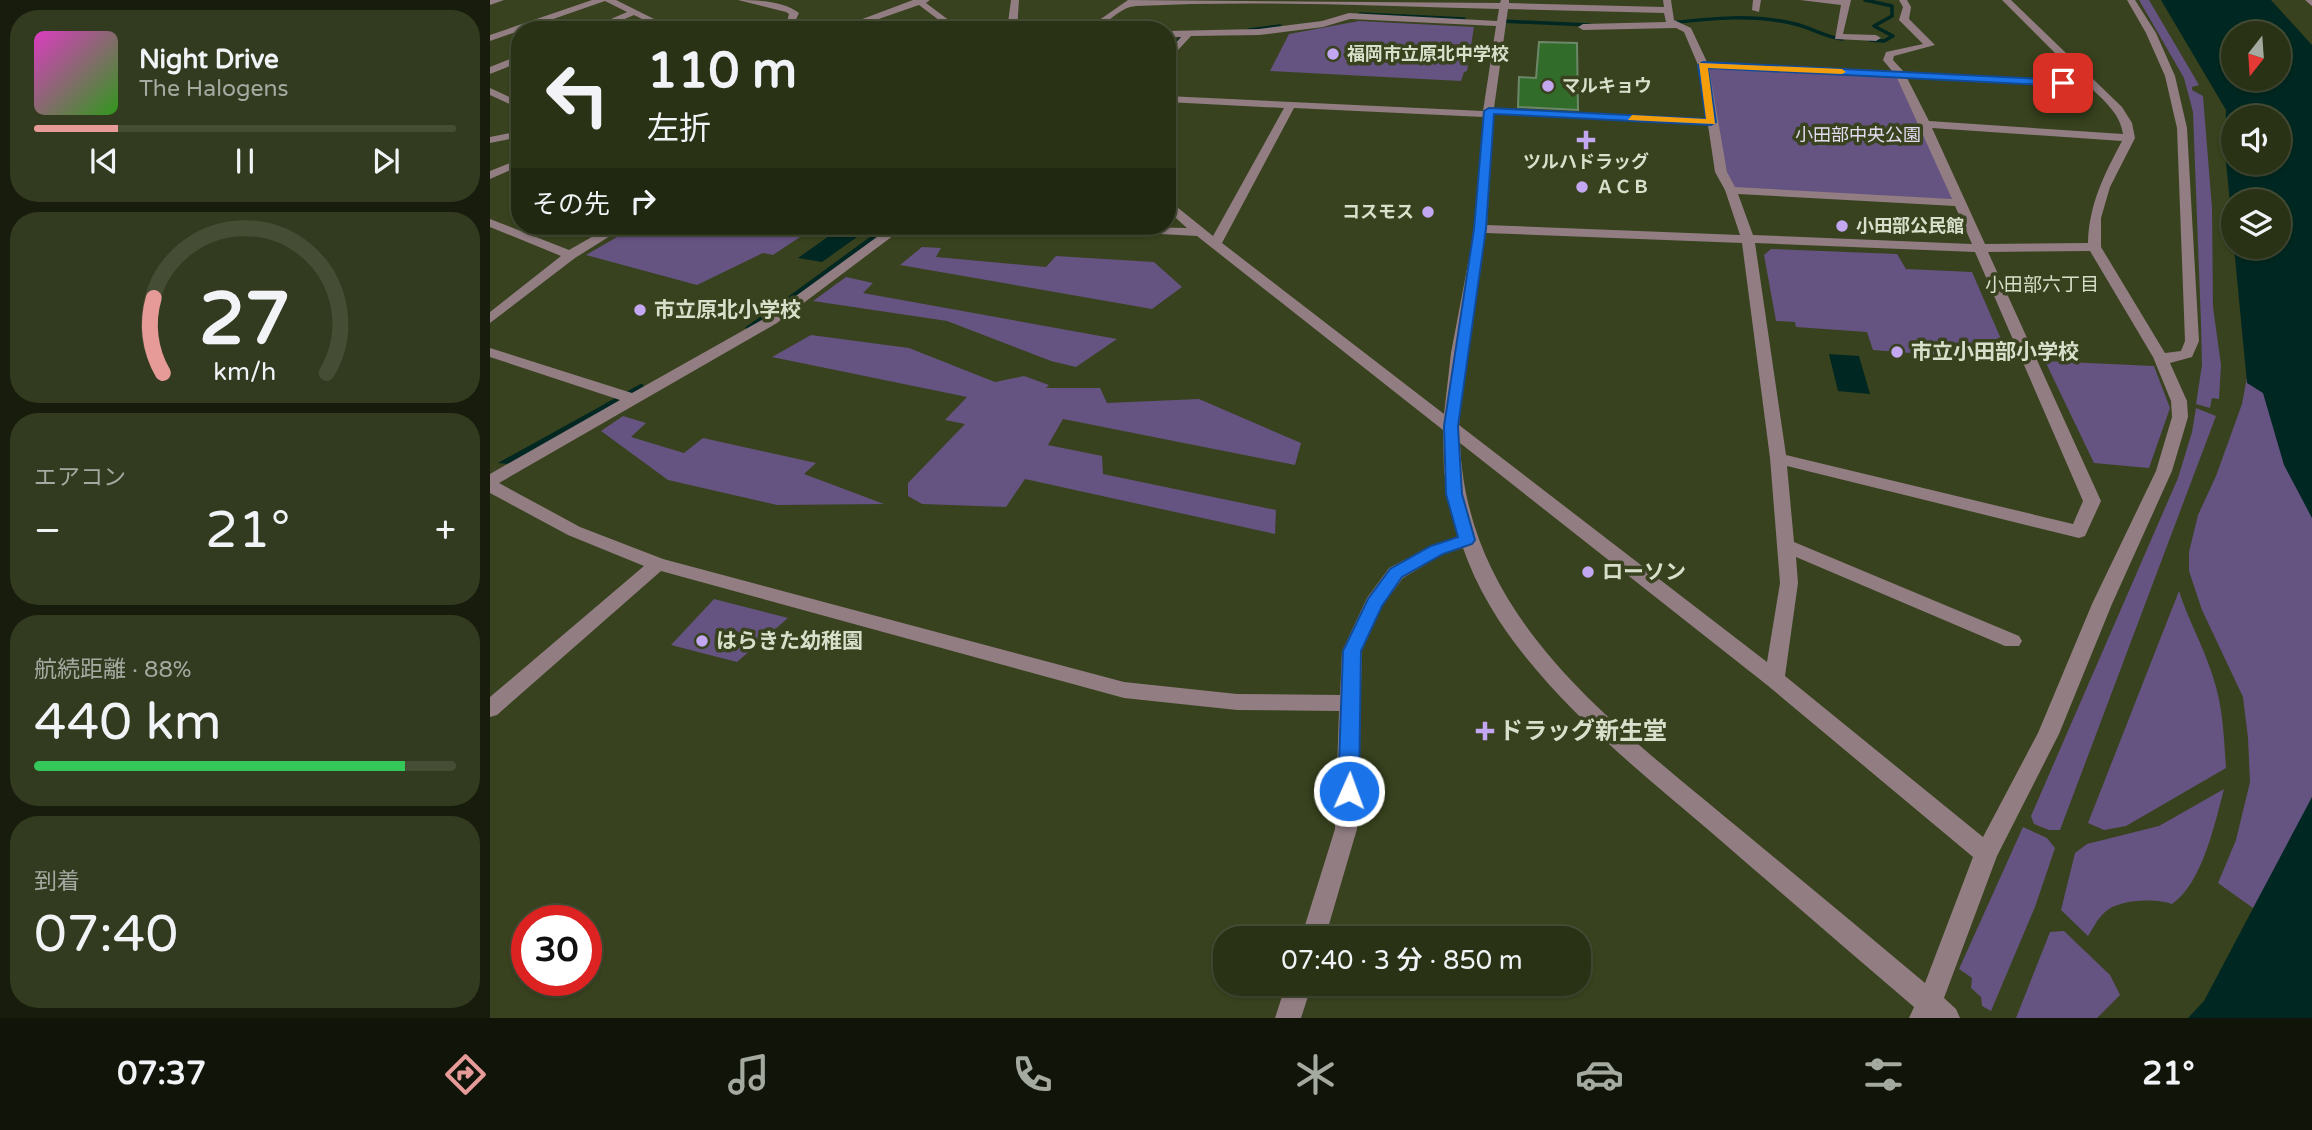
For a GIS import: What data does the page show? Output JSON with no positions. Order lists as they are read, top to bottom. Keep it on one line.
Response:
{"districts":["小田部六丁目"],"parks":["小田部中央公園"],"places":{"other":["福岡市立原北中学校","マルキョウ","ＡＣＢ","コスモス","小田部公民館","市立原北小学校","市立小田部小学校","ローソン","はらきた幼稚園"],"health":["ツルハドラッグ","ドラッグ新生堂"]},"north":"bottom","page":{"turn":["110 m","左折"],"song":["Night Drive","The Halogens"],"then":"その先","tile":["エアコン",["航続距離 · 88%","440 km"],["到着","07:40"]],"heat":["−","21°","+"],"limit":"30","trip":"07:40 · 3 分 · 850 m","tabs":["07:37","21°"],"gauge":["27","km/h"]}}
